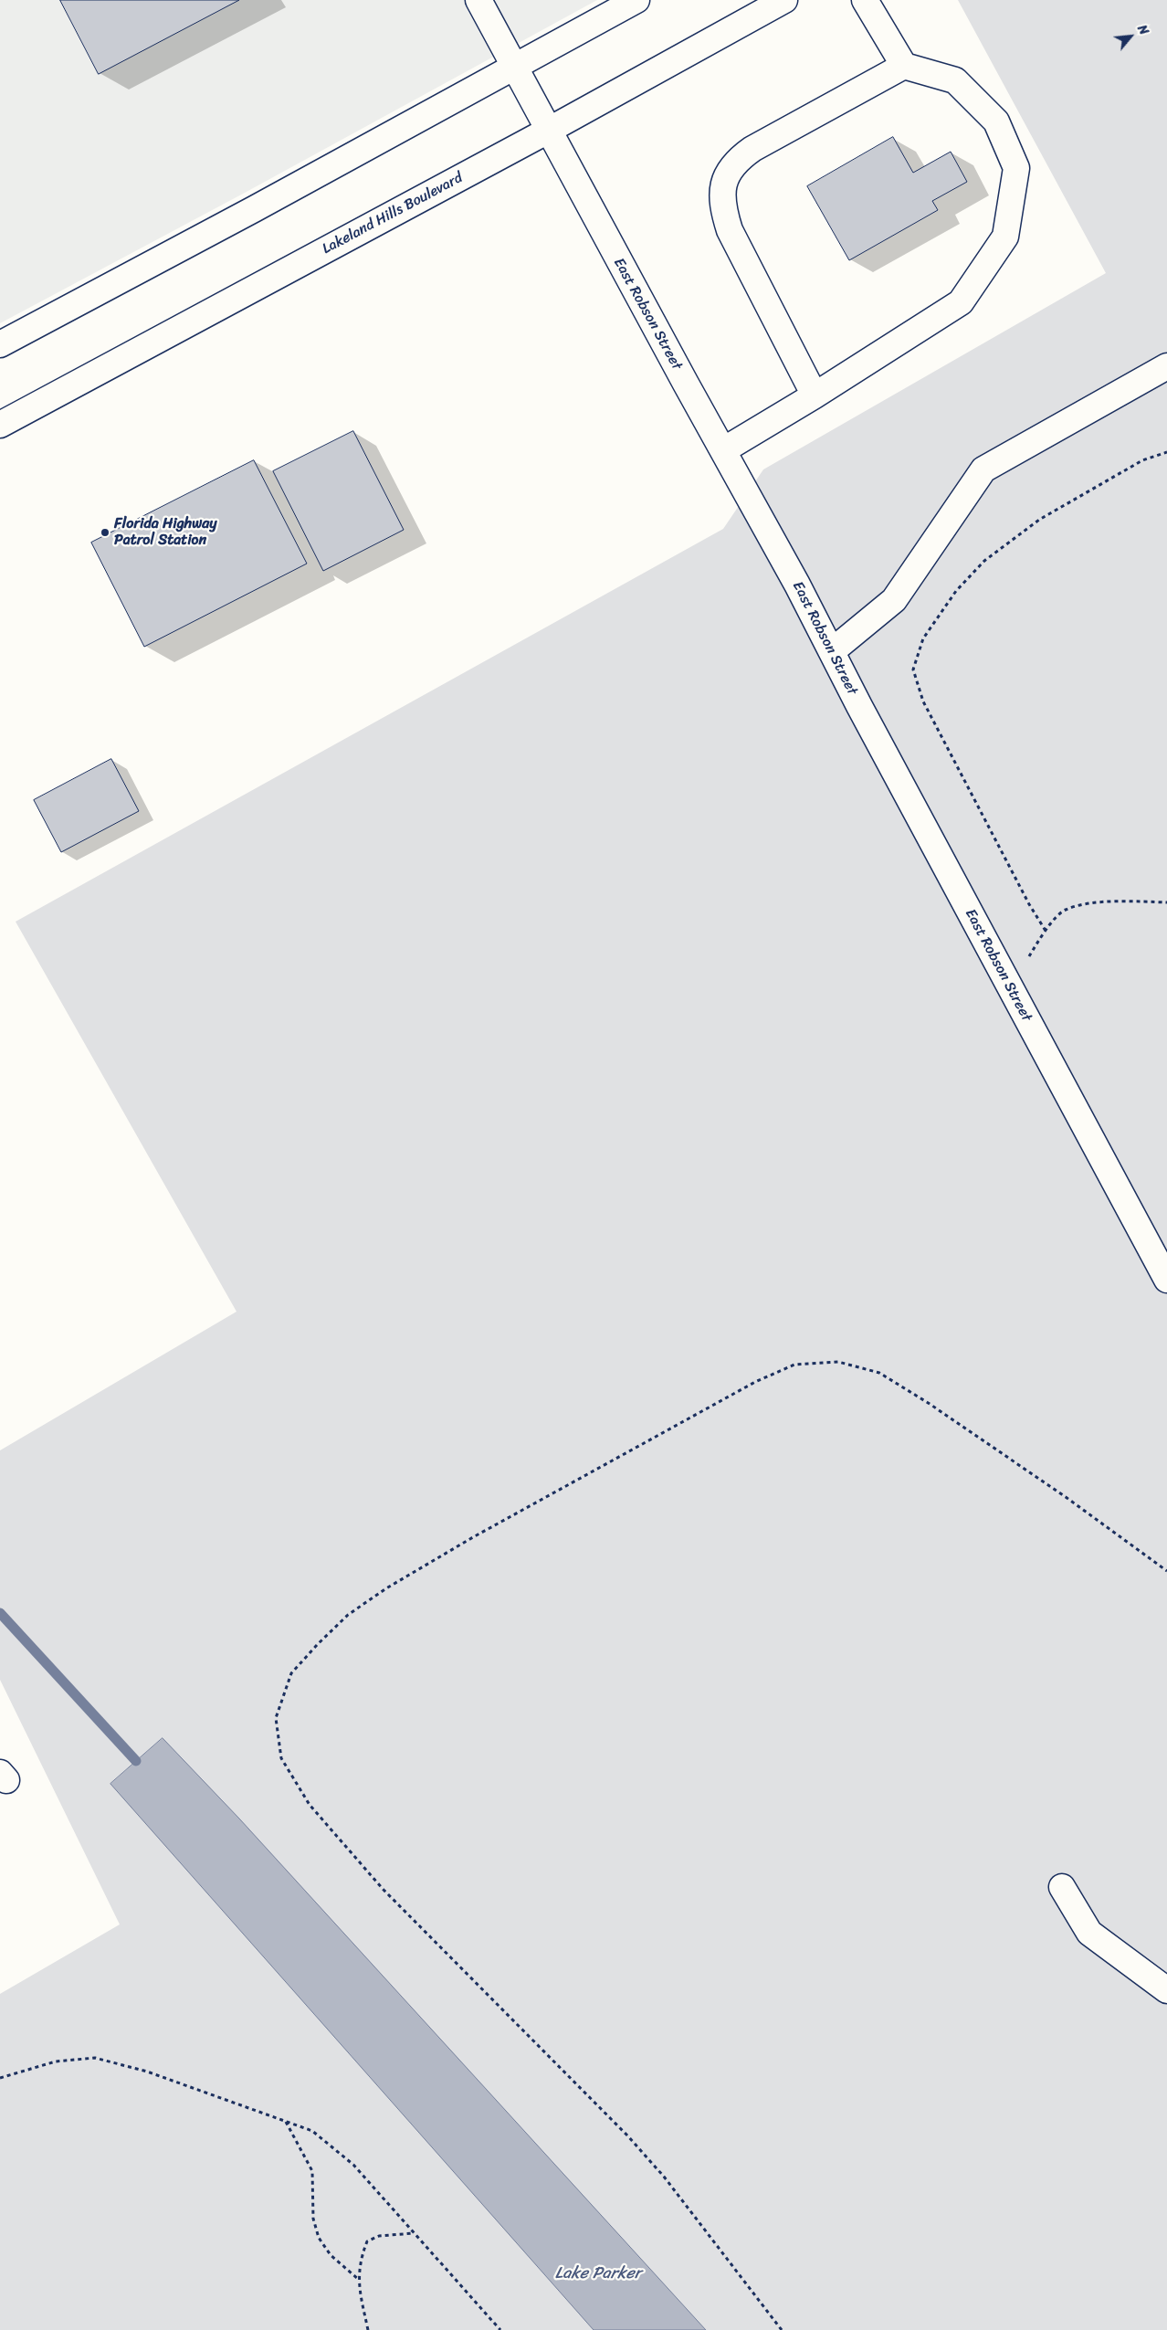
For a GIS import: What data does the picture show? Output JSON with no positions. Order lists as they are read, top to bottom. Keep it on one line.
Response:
{"streets":{"main road":["Lakeland Hills Boulevard","East Robson Street"]},"crossings":[["Lakeland Hills Boulevard","East Robson Street"]],"water":["Lake Parker"],"places":["Florida Highway Patrol Station"],"north":"top right"}
